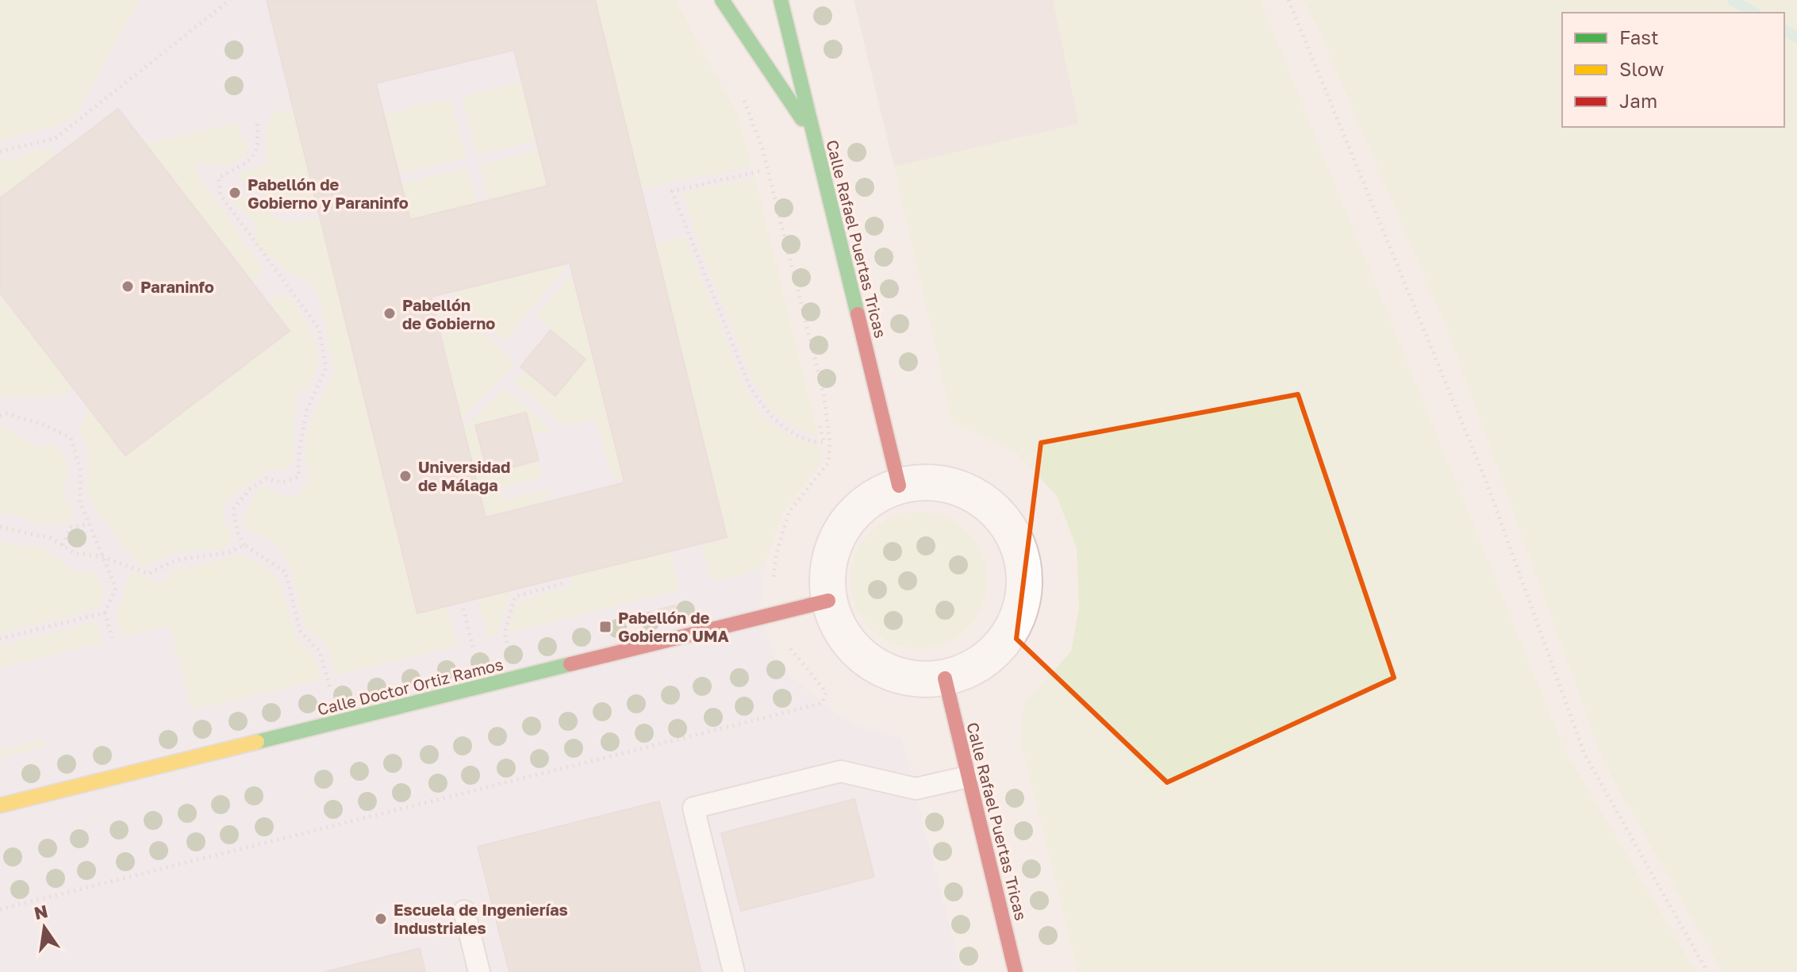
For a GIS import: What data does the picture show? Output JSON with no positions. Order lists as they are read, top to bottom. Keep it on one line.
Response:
{"streets":{"street":["Calle Rafael Puertas Tricas","Calle Doctor Ortiz Ramos"]},"crossings":[["Calle Rafael Puertas Tricas","Calle Doctor Ortiz Ramos"]],"places":{"other":["Pabellón de Gobierno y Paraninfo","Paraninfo","Pabellón de Gobierno","Universidad de Málaga","Escuela de Ingenierías Industriales"],"transit":["Pabellón de Gobierno UMA"]},"legend":["Fast","Slow","Jam"],"north":"top"}
